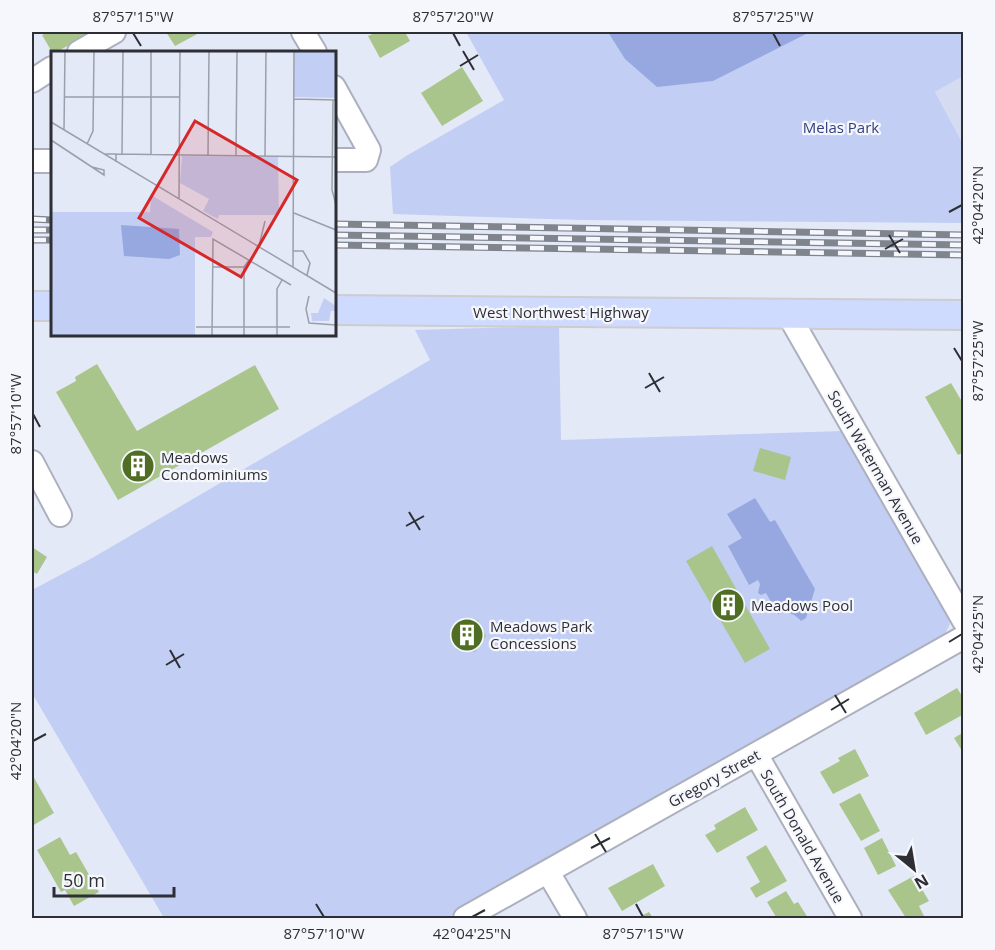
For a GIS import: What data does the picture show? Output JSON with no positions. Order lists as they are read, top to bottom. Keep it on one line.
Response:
{"streets":{"main road":["West Northwest Highway"],"street":["South Waterman Avenue","Gregory Street","South Donald Avenue"]},"crossings":[["West Northwest Highway","South Waterman Avenue"],["Gregory Street","South Donald Avenue"]],"parks":["Melas Park"],"places":{"building":["Meadows Condominiums","Meadows Pool","Meadows Park Concessions"]},"scale_bar":"50 m","north":"bottom right","coordinates":["87°57'15\"W","87°57'20\"W","87°57'25\"W","42°04'20\"N","87°57'10\"W","42°04'25\"N"]}
